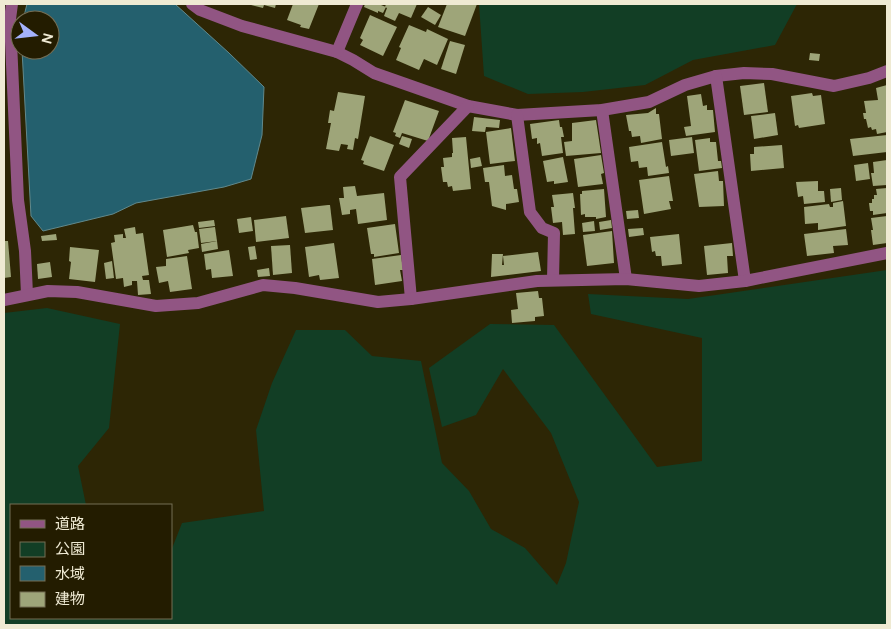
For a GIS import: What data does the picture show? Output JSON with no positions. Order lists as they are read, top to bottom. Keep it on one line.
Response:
{"legend":["道路","公園","水域","建物"],"north":"right"}
